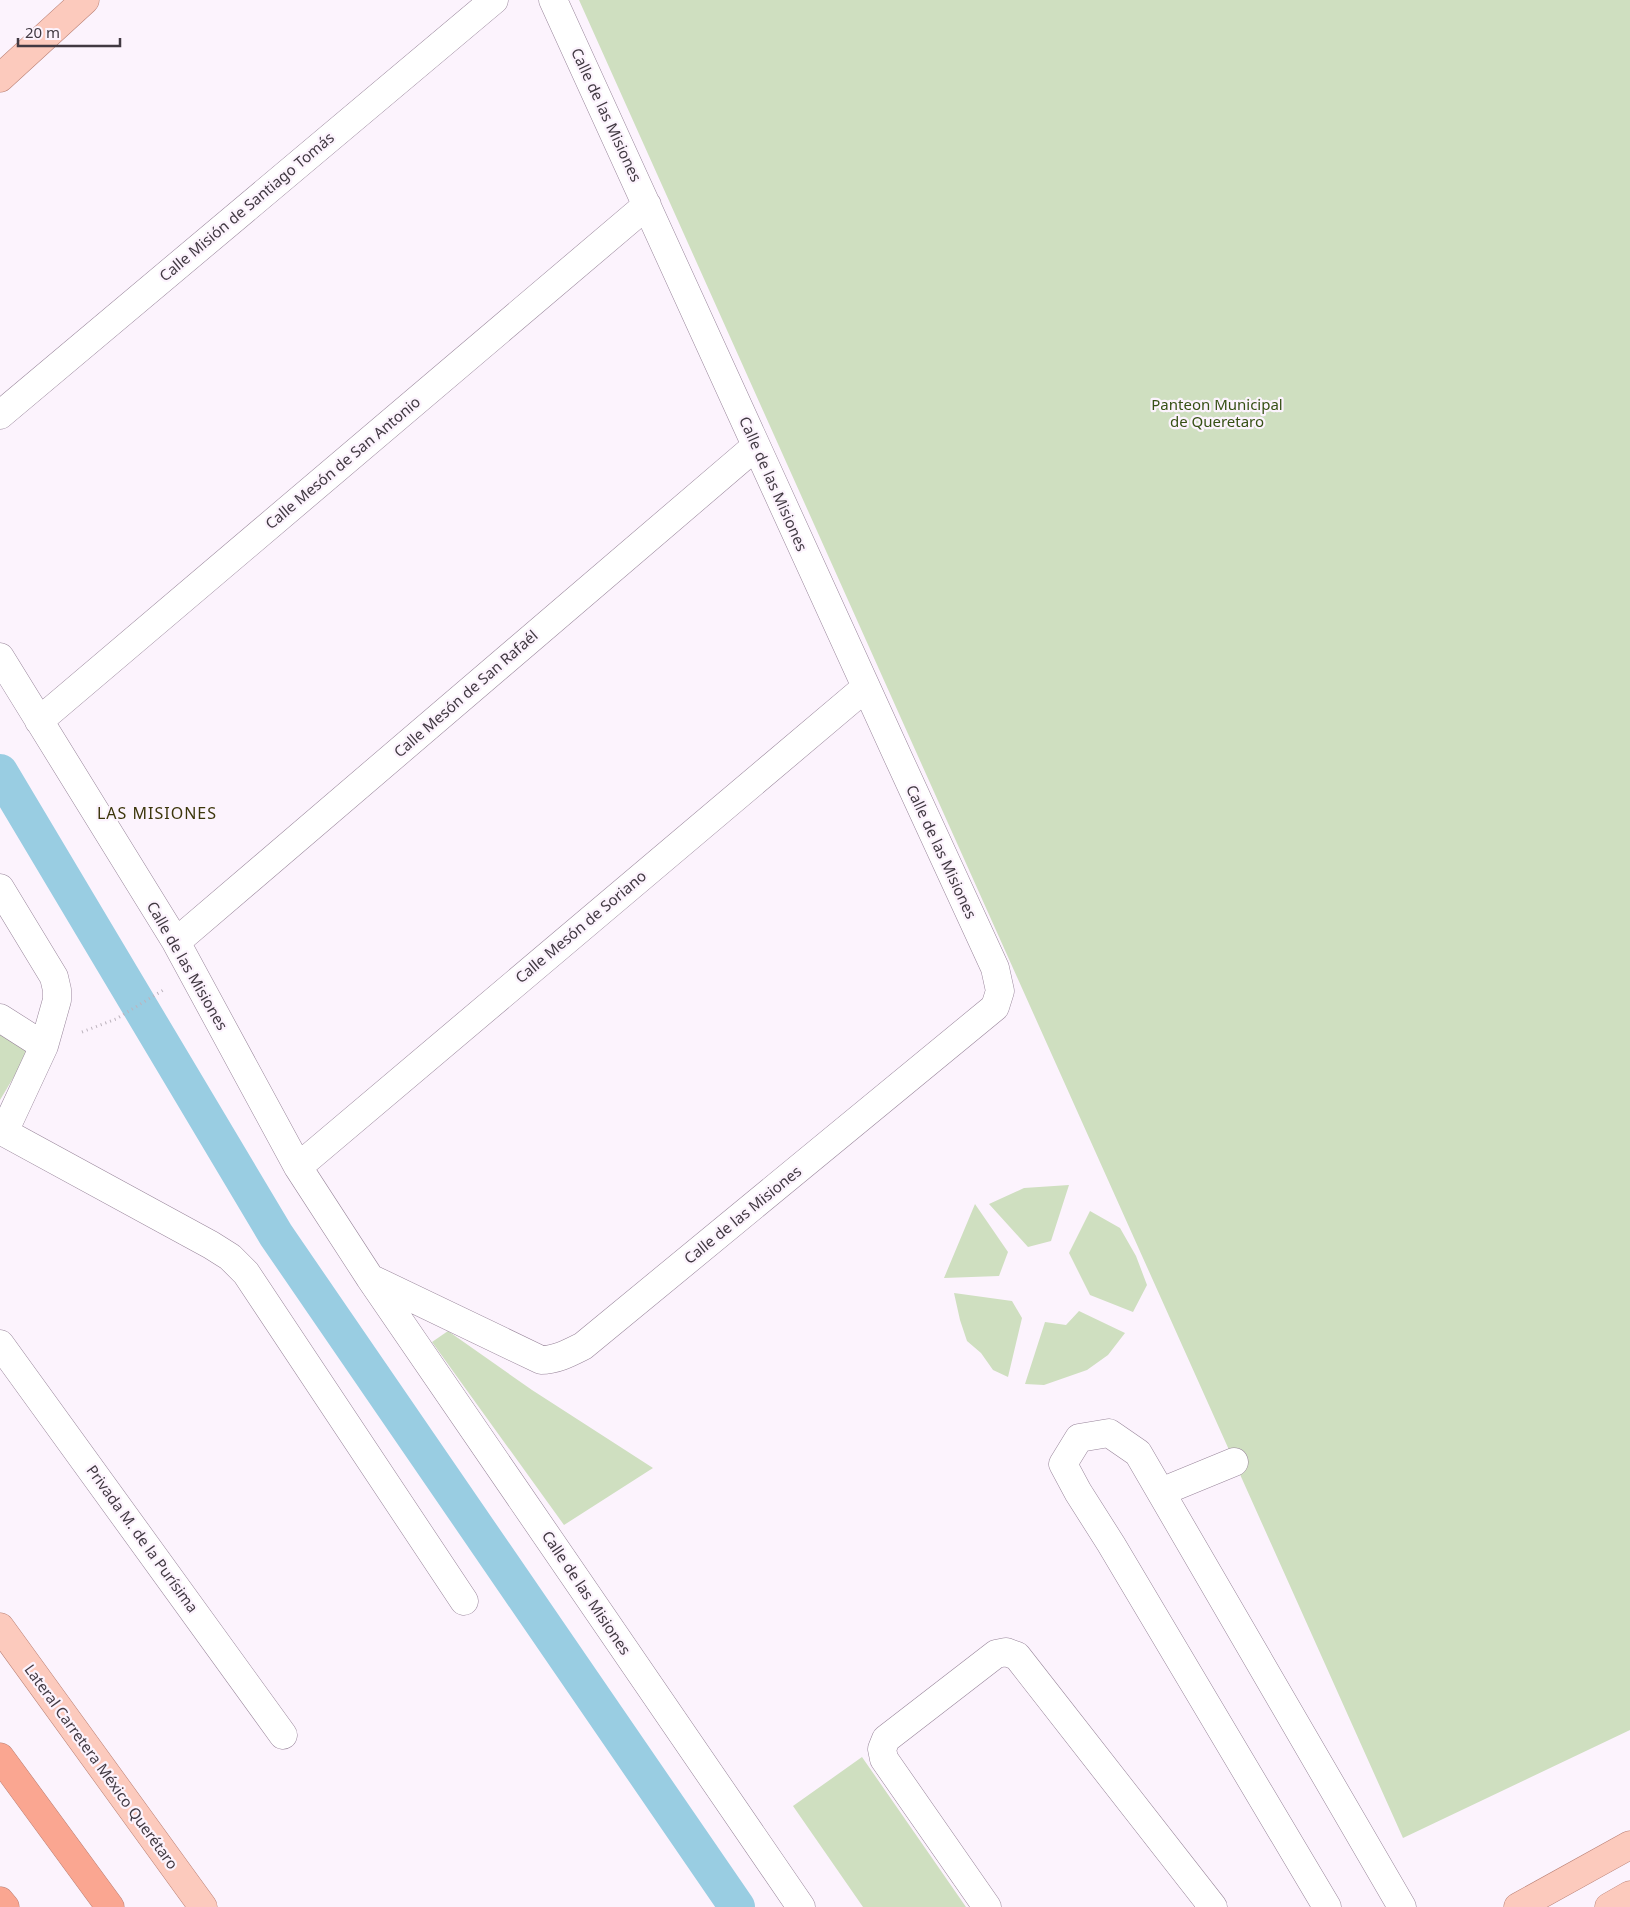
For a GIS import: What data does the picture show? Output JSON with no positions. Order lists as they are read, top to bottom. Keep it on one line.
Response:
{"streets":{"main road":["Lateral Carretera México Querétaro"],"street":["Calle de las Misiones","Calle Misión de Santiago Tomás","Calle Mesón de San Antonio","Calle Mesón de San Rafaél","Calle Mesón de Soriano","Privada M. de la Purísima"]},"crossings":[["Calle de las Misiones","Calle Mesón de San Antonio"],["Calle de las Misiones","Calle Mesón de San Rafaél"],["Calle de las Misiones","Calle Mesón de Soriano"]],"districts":["LAS MISIONES"],"parks":["Panteon Municipal de Queretaro"],"scale_bar":"20 m"}
